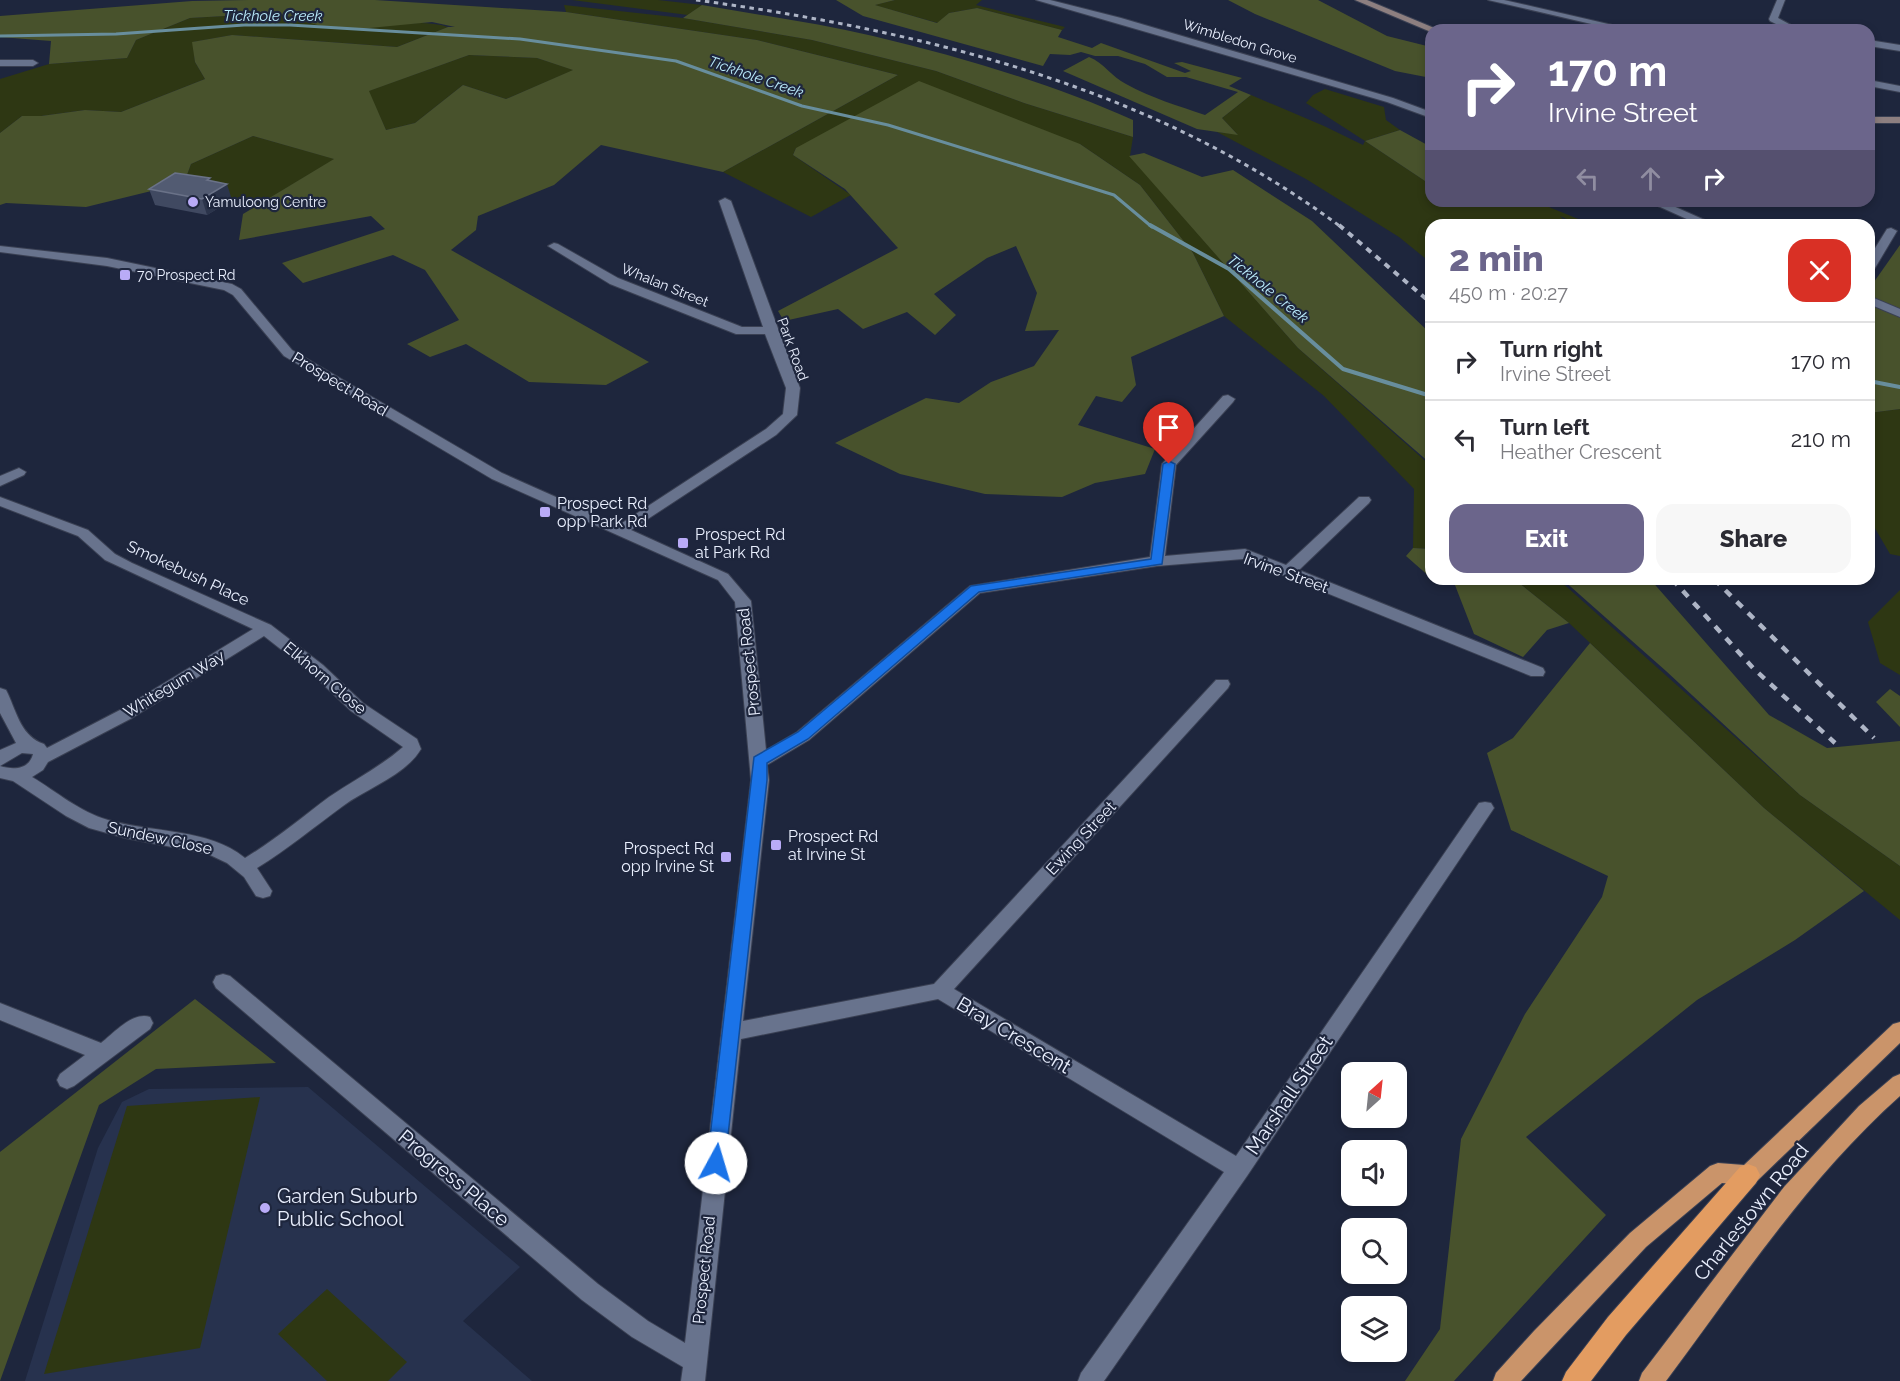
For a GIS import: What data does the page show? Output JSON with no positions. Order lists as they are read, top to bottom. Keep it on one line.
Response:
{"streets":{"highway":["Charlestown Road"],"street":["Wimbledon Grove","Whalan Street","Park Road","Prospect Road","Smokebush Place","Irvine Street","Elkhorn Close","Whitegum Way","Sundew Close","Ewing Street","Bray Crescent","Marshall Street","Progress Place"]},"crossings":[["Whalan Street","Park Road"],["Park Road","Prospect Road"],["Prospect Road","Irvine Street"],["Prospect Road","Bray Crescent"],["Prospect Road","Progress Place"],["Smokebush Place","Elkhorn Close"],["Smokebush Place","Whitegum Way"],["Elkhorn Close","Whitegum Way"],["Elkhorn Close","Sundew Close"],["Whitegum Way","Sundew Close"],["Ewing Street","Bray Crescent"],["Bray Crescent","Marshall Street"]],"water":["Tickhole Creek"],"places":{"other":["Yamuloong Centre","Garden Suburb Public School"],"transit":["70 Prospect Rd","Prospect Rd opp Park Rd","Prospect Rd at Park Rd","Prospect Rd at Irvine St","Prospect Rd opp Irvine St"]},"north":"top right","page":{"turn":["170 m","Irvine Street"],"heading":["2 min","450 m · 20:27"],"list":[{"name":"Turn right","note":"Irvine Street","value":"170 m"},{"name":"Turn left","note":"Heather Crescent","value":"210 m"}],"buttons":["Exit","Share"]}}
